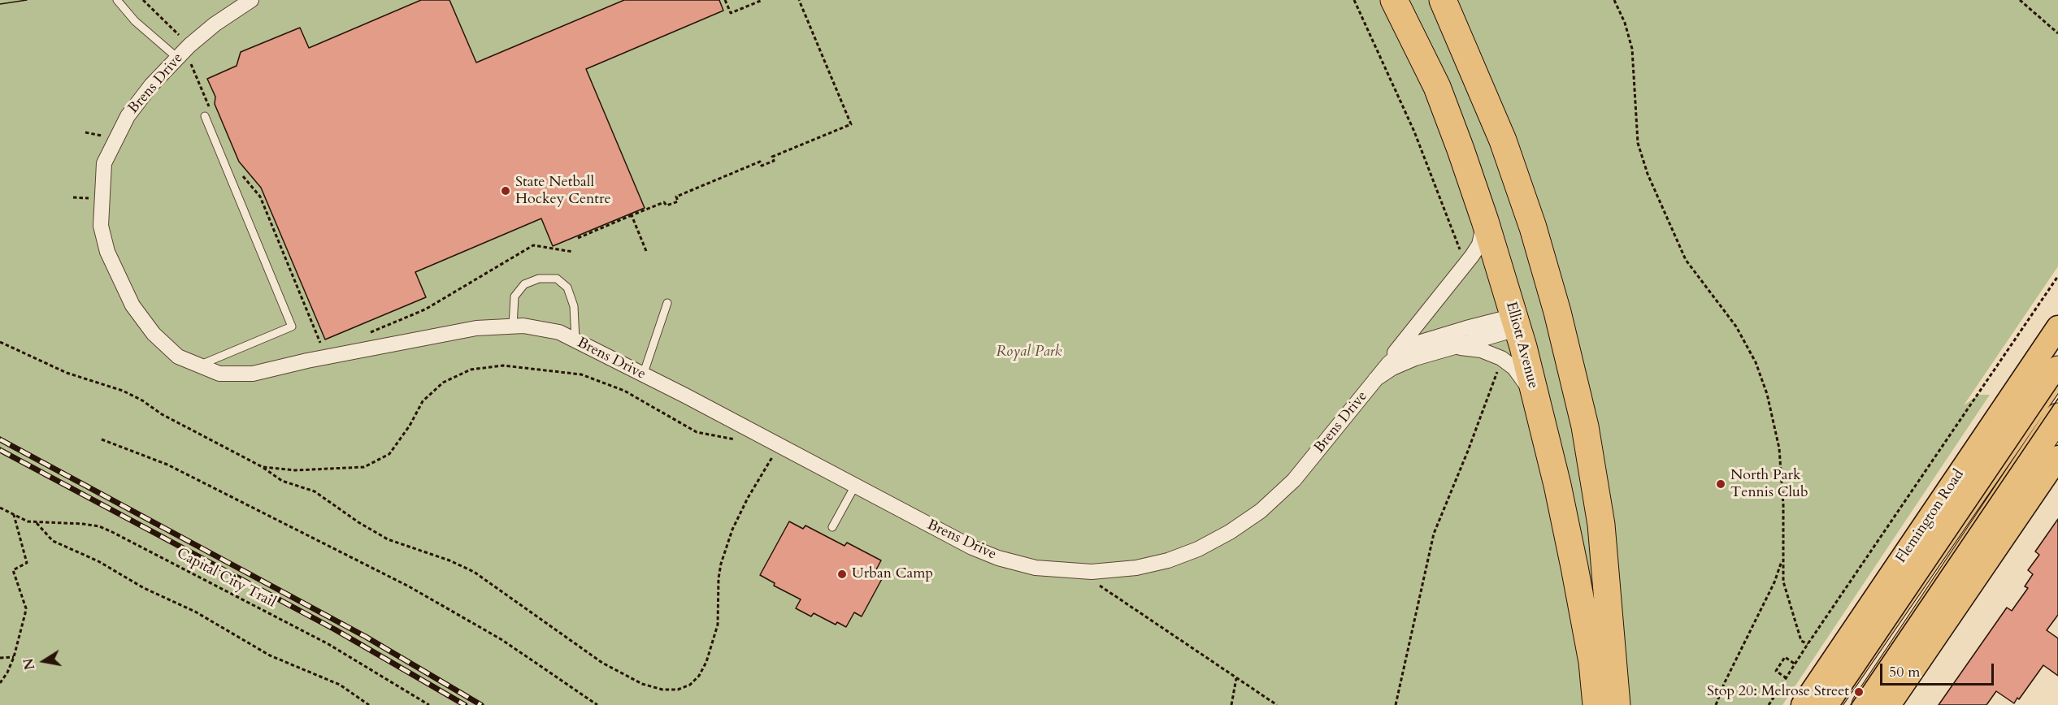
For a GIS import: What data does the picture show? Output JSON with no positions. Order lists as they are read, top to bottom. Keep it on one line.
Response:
{"streets":{"highway":["Elliott Avenue","Flemington Road"],"street":["Brens Drive"],"path":["Capital City Trail"]},"crossings":[["Brens Drive","Elliott Avenue"]],"parks":["Royal Park"],"places":["State Netball Hockey Centre","North Park Tennis Club","Urban Camp","Stop 20: Melrose Street"],"scale_bar":"50 m","north":"left"}
